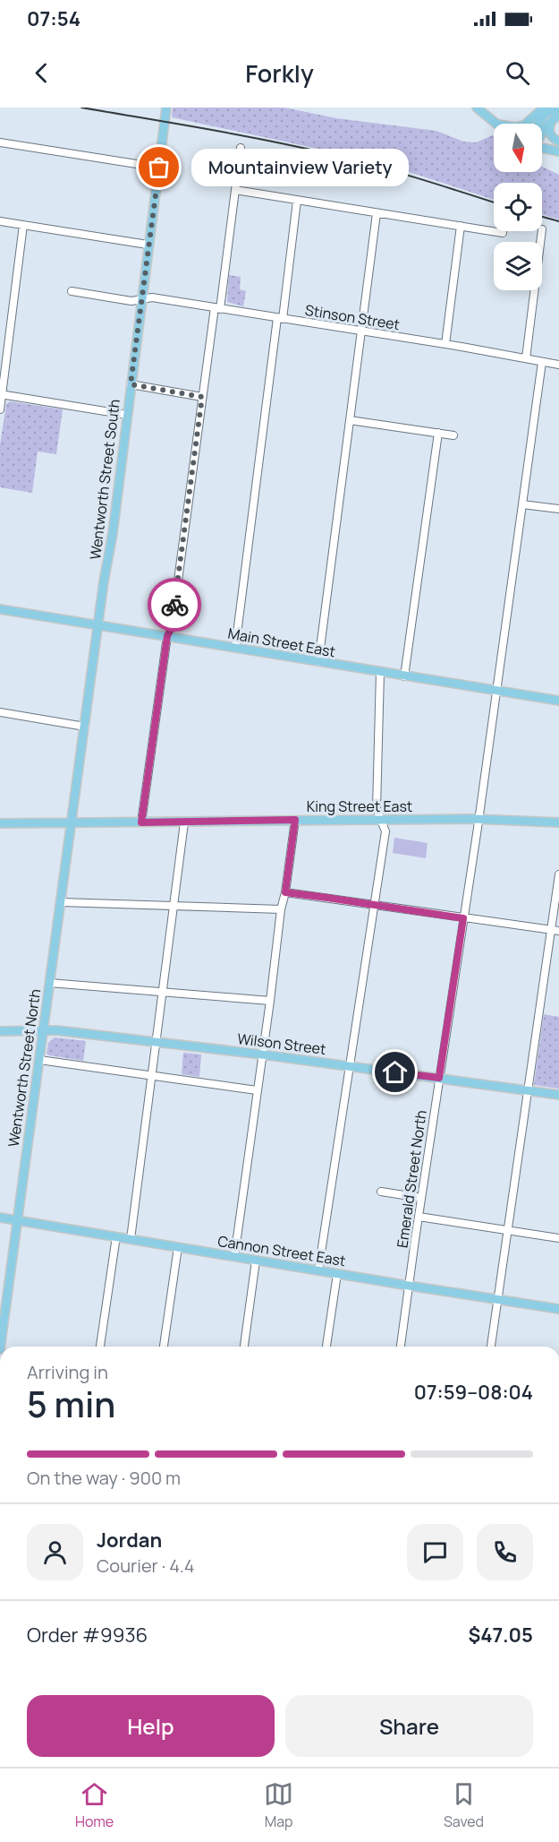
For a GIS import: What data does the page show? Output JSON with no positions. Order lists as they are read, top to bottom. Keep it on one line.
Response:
{"streets":{"main road":["Wentworth Street South","Main Street East","King Street East","Wilson Street","Wentworth Street North","Cannon Street East"],"street":["Stinson Street","Emerald Street North"]},"crossings":[["Stinson Street","Wentworth Street South"],["Stinson Street","Emerald Street North"],["Wentworth Street South","Main Street East"],["Wentworth Street South","King Street East"],["Wentworth Street South","Wentworth Street North"],["Main Street East","Emerald Street North"],["King Street East","Wentworth Street North"],["King Street East","Emerald Street North"],["Wilson Street","Wentworth Street North"],["Wilson Street","Emerald Street North"],["Wentworth Street North","Cannon Street East"],["Emerald Street North","Cannon Street East"]],"places":["Mountainview Variety"],"north":"bottom","page":{"status":"07:54","header":"Forkly","bubble":"Mountainview Variety","heading":["5 min","Arriving in","07:59–08:04"],"panel":["Jordan","Courier · 4.4","Order #9936","$47.05"],"bar":"On the way · 900 m","buttons":["Help","Share"],"tabs":["Home","Map","Saved"]}}
